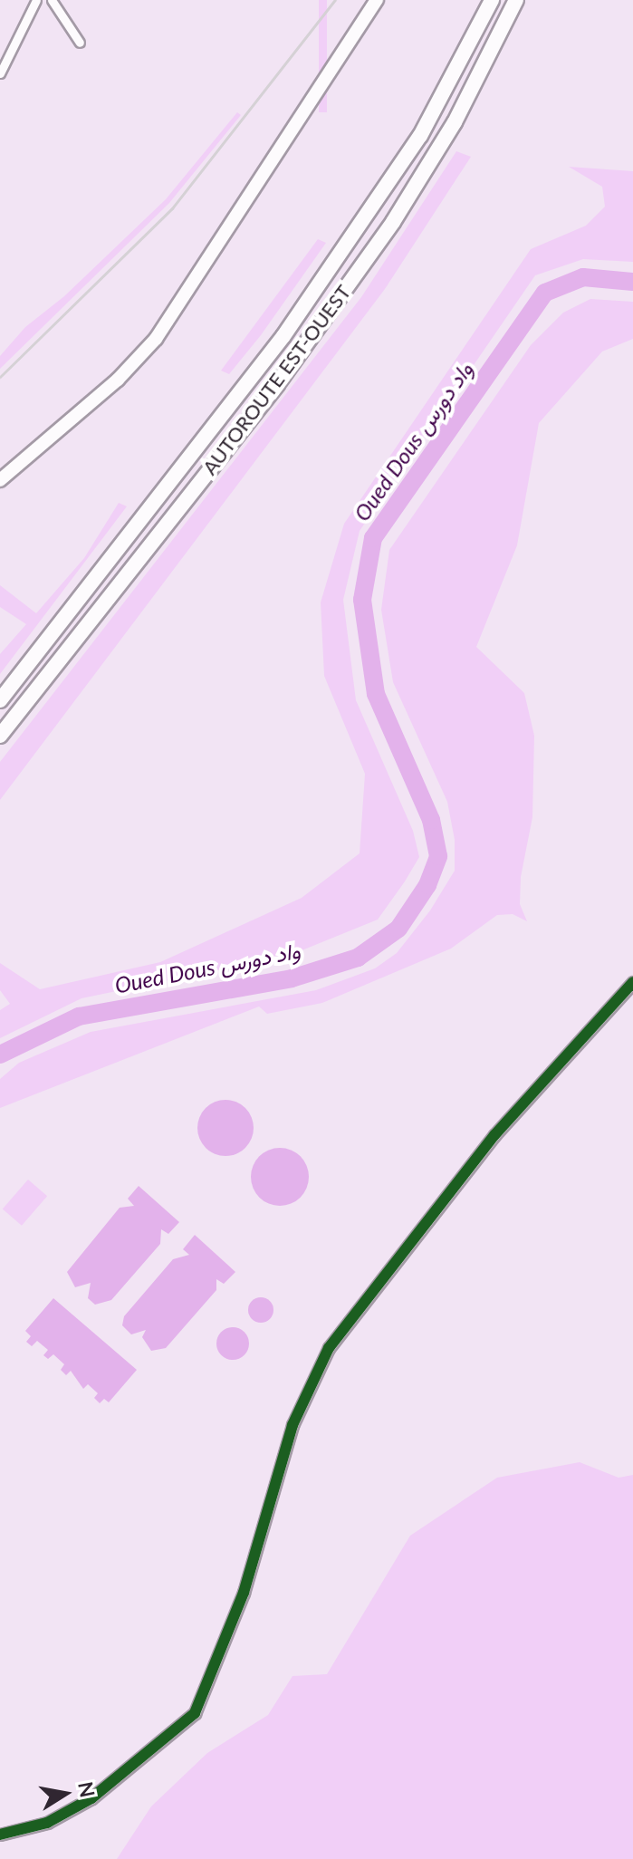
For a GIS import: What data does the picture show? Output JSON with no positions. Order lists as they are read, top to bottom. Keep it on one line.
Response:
{"streets":{"highway":["AUTOROUTE EST-OUEST"]},"water":["Oued Dous واد دورس"],"north":"right"}
